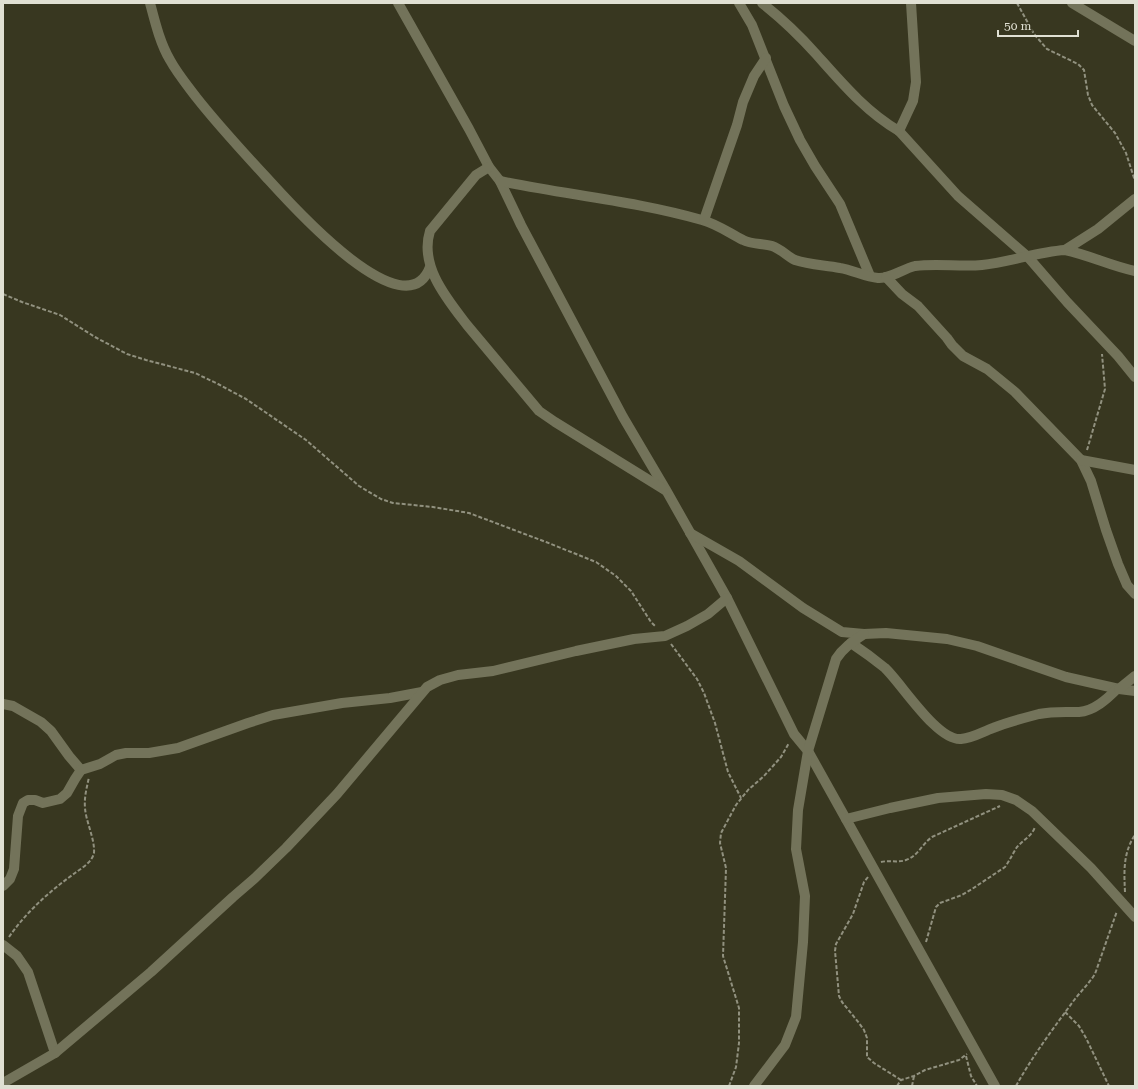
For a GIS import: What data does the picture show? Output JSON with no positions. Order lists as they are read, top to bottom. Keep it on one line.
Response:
{"scale_bar":"50 m"}
